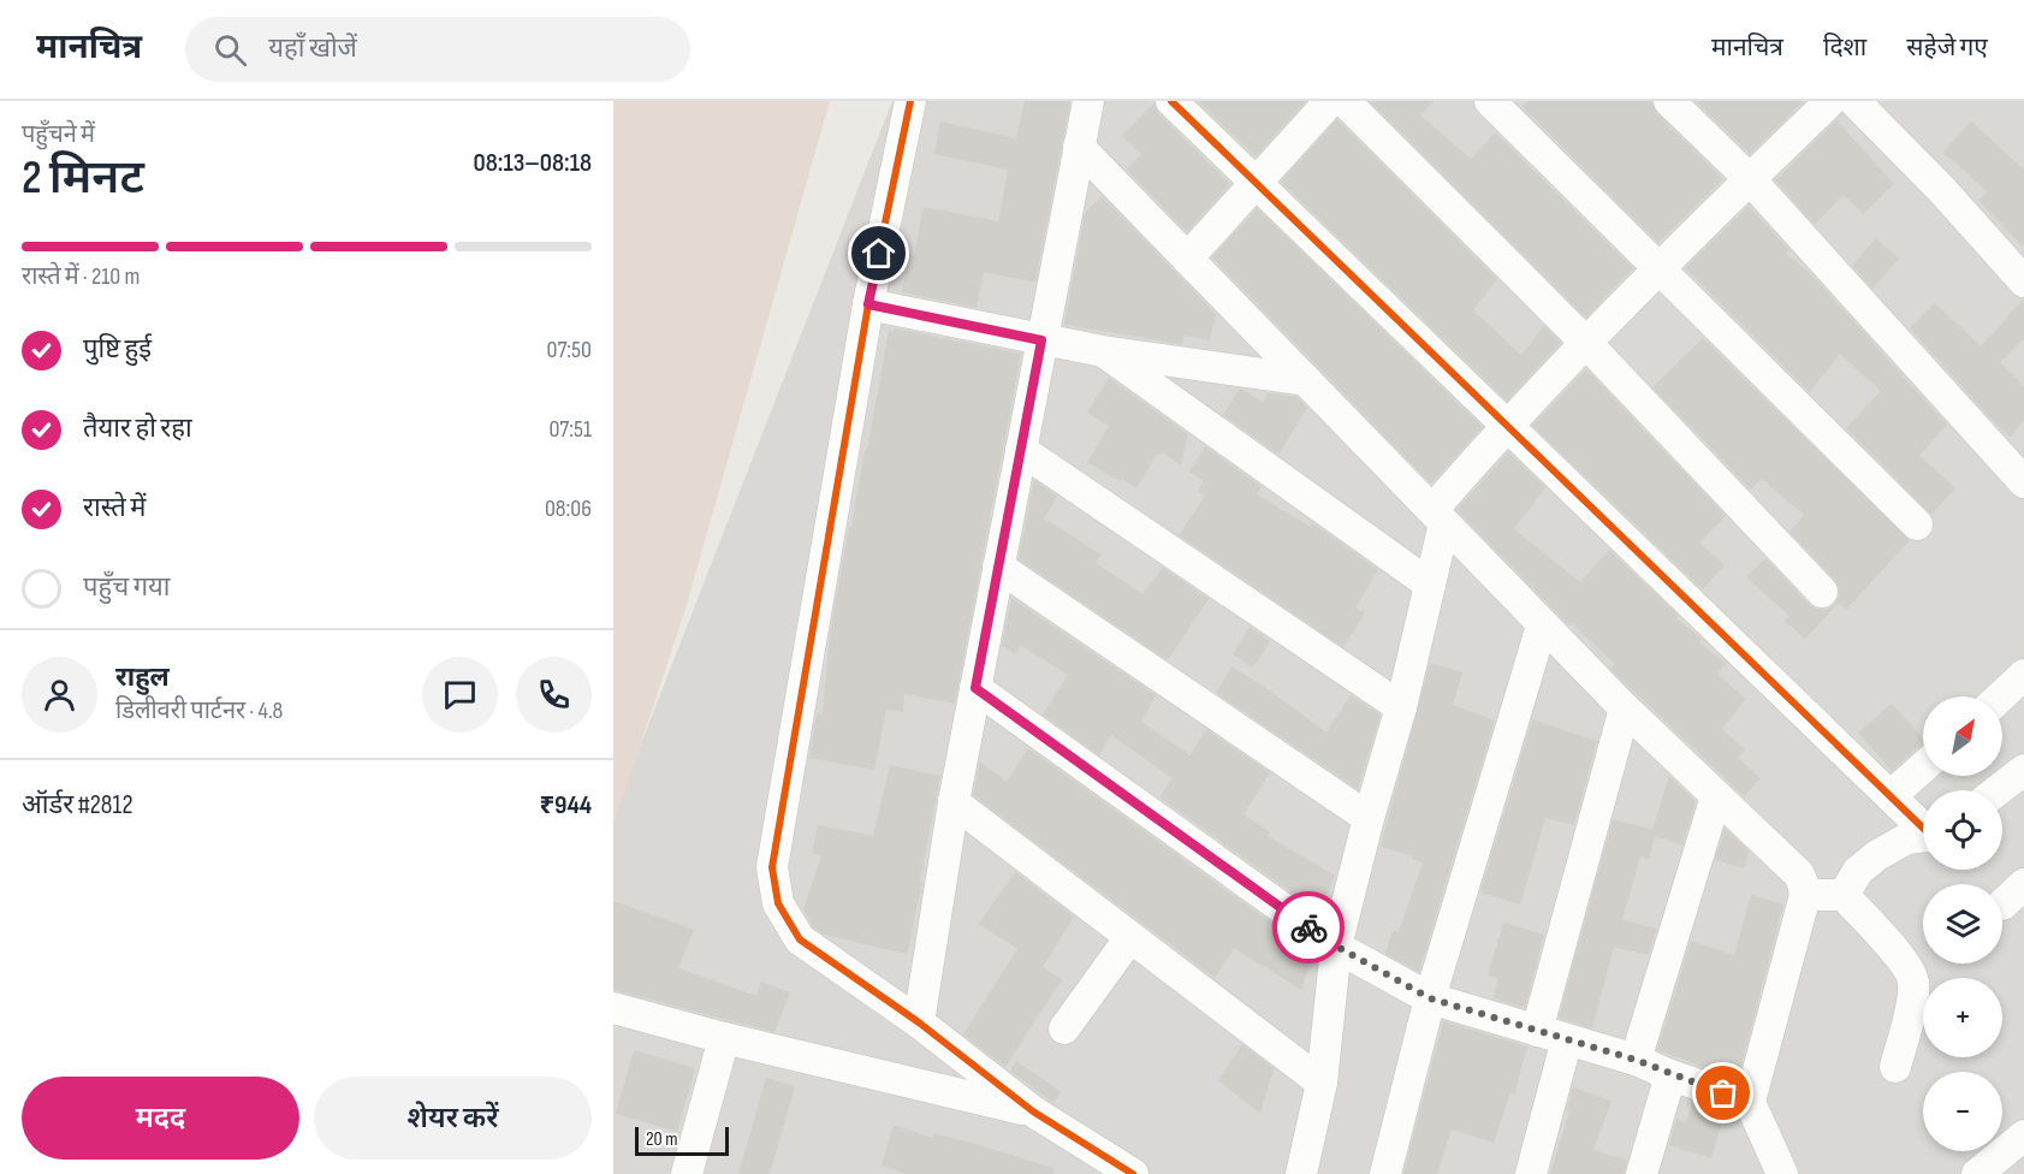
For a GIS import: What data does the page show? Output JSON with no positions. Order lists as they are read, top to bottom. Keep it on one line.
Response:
{"scale_bar":"20 m","north":"top right","page":{"header":"मानचित्र","search":"यहाँ खोजें","nav":["मानचित्र","दिशा","सहेजे गए"],"heading":["2 मिनट","पहुँचने में","08:13–08:18"],"panel":["राहुल","डिलीवरी पार्टनर · 4.8","ऑर्डर #2812","₹944"],"bar":"रास्ते में · 210 m","list":[["पुष्टि हुई","07:50"],["तैयार हो रहा","07:51"],["रास्ते में","08:06"],"पहुँच गया"],"map_buttons":["+","−"],"buttons":["मदद","शेयर करें"],"scale":"20 m"}}
